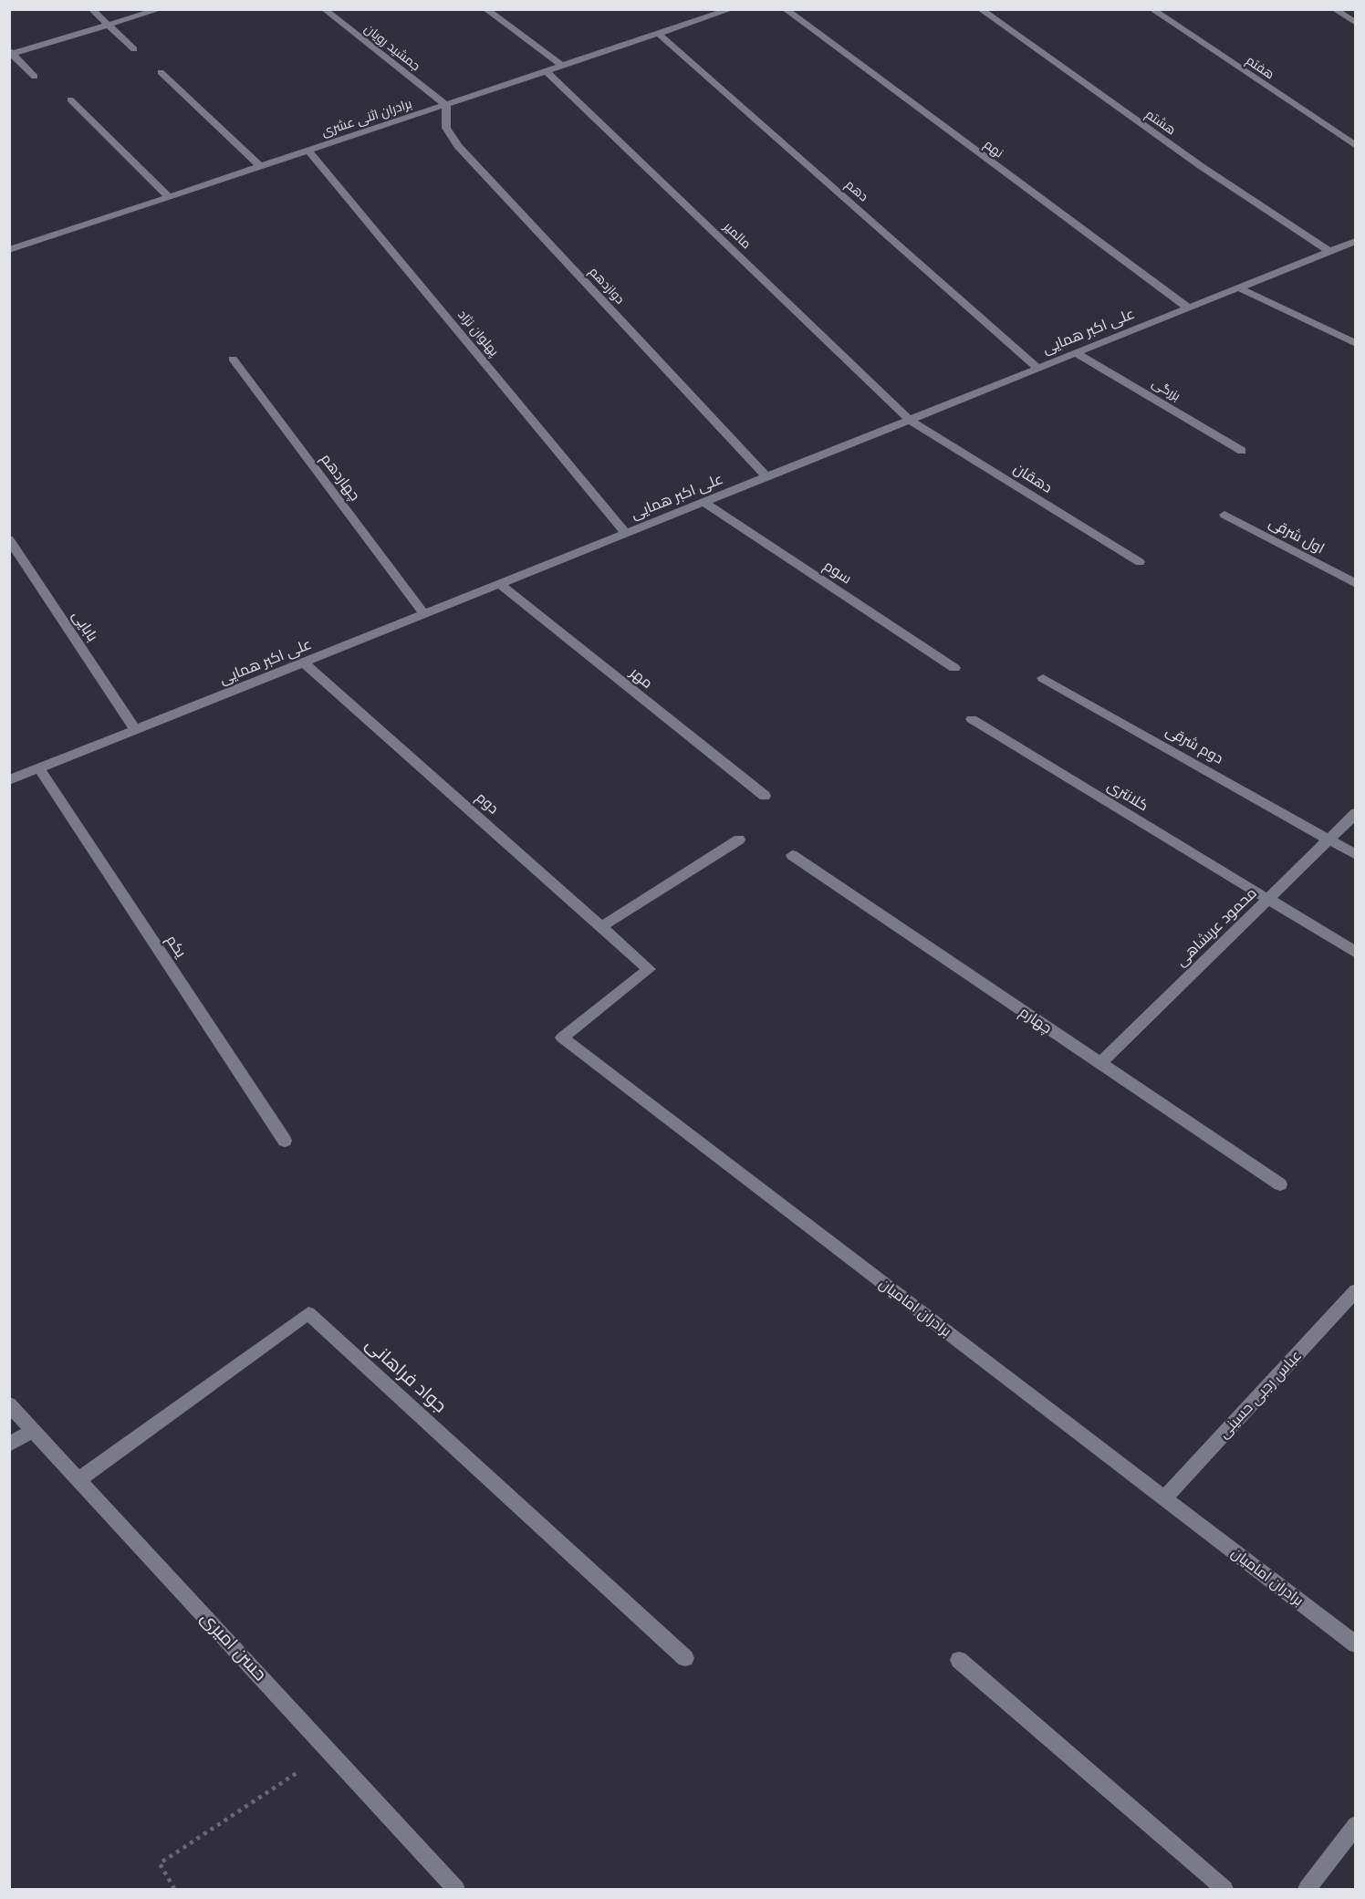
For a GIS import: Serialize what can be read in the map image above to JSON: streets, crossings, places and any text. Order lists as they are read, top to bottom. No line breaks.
{"streets":{"street":["جمشید رویان","هفتم","برادران اثنی عشری","هشتم","نهم","دهم","مالمیر","دوازدهم","علی اکبر همایی","پهلوان نژاد","بزرگی","چهاردهم","دهقان","اول شرقی","سوم","بابایی","مهر","دوم شرقی","کلانتری","دوم","محمود عربشاهی","یکم","چهارم","برادران امامیان","جواد فراهانی","عباس رجبی حسینی","حسن امیری"]},"crossings":[["جمشید رویان","برادران اثنی عشری"],["جمشید رویان","دوازدهم"],["برادران اثنی عشری","دهم"],["برادران اثنی عشری","مالمیر"],["برادران اثنی عشری","دوازدهم"],["برادران اثنی عشری","پهلوان نژاد"],["هشتم","علی اکبر همایی"],["نهم","علی اکبر همایی"],["دهم","علی اکبر همایی"],["مالمیر","علی اکبر همایی"],["مالمیر","دهقان"],["دوازدهم","علی اکبر همایی"],["علی اکبر همایی","پهلوان نژاد"],["علی اکبر همایی","بزرگی"],["علی اکبر همایی","چهاردهم"],["علی اکبر همایی","دهقان"],["علی اکبر همایی","سوم"],["علی اکبر همایی","بابایی"],["علی اکبر همایی","مهر"],["علی اکبر همایی","دوم"],["علی اکبر همایی","یکم"],["دوم شرقی","محمود عربشاهی"],["کلانتری","محمود عربشاهی"],["دوم","برادران امامیان"],["محمود عربشاهی","چهارم"],["برادران امامیان","عباس رجبی حسینی"],["جواد فراهانی","حسن امیری"]]}
